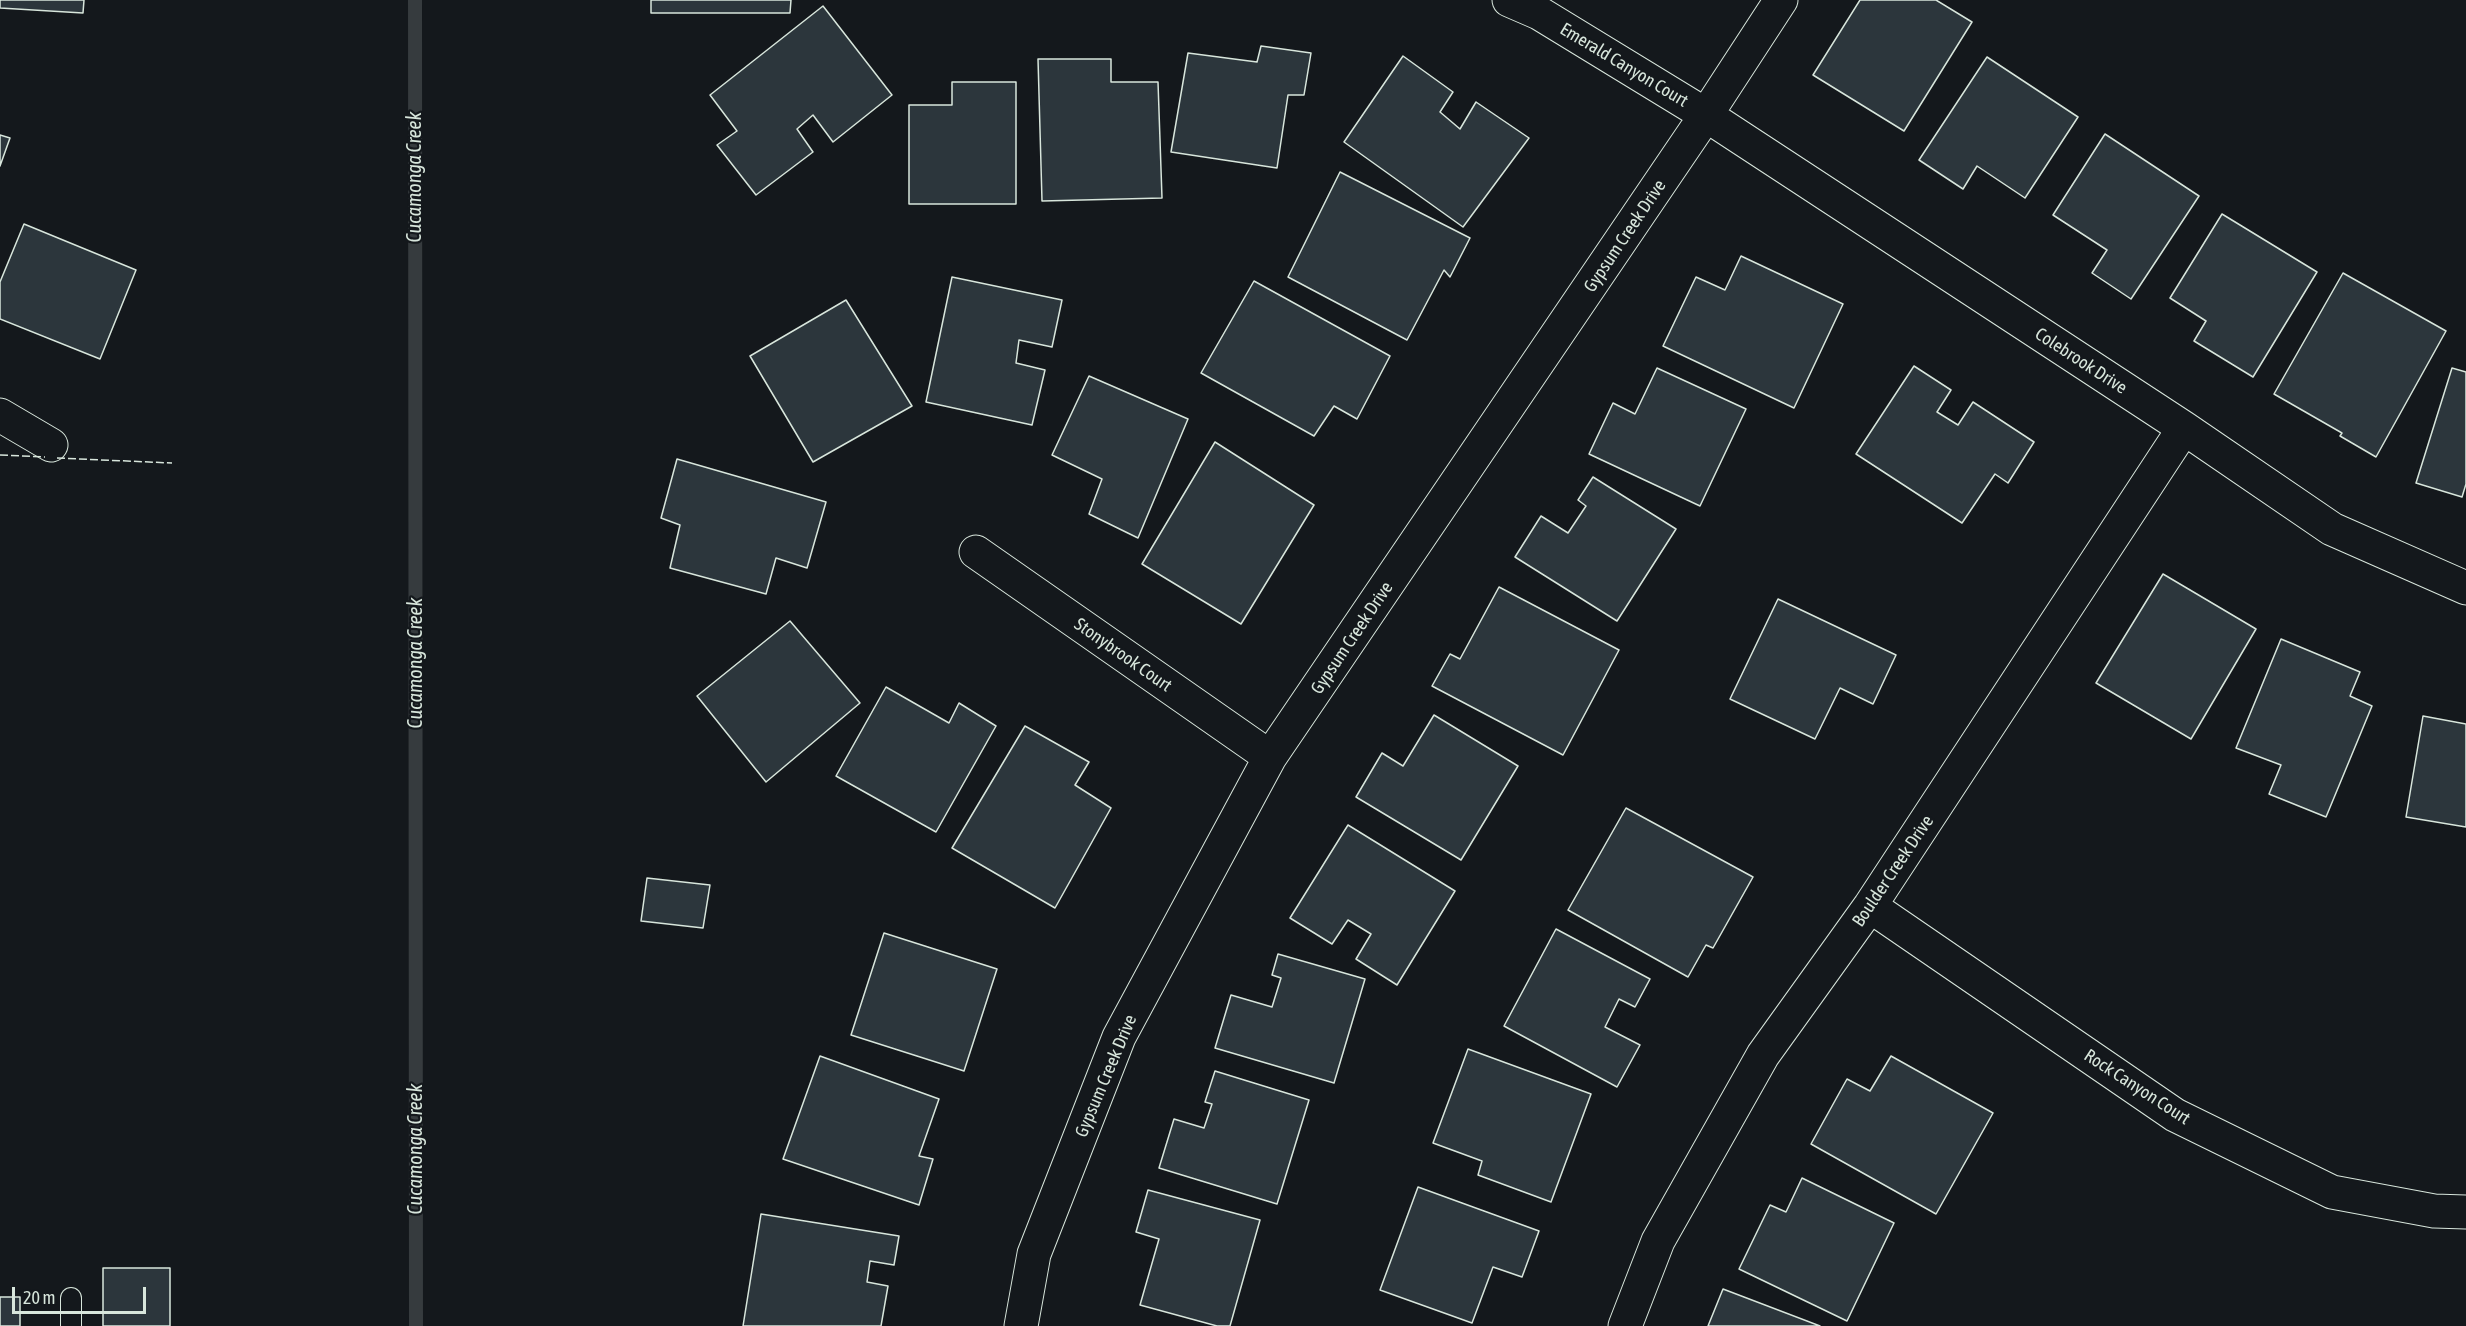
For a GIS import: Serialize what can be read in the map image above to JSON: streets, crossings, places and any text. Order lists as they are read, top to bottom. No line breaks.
{"streets":{"street":["Emerald Canyon Court","Gypsum Creek Drive","Colebrook Drive","Stonybrook Court","Boulder Creek Drive","Rock Canyon Court"]},"crossings":[["Emerald Canyon Court","Gypsum Creek Drive"],["Emerald Canyon Court","Colebrook Drive"],["Gypsum Creek Drive","Colebrook Drive"],["Gypsum Creek Drive","Stonybrook Court"],["Colebrook Drive","Boulder Creek Drive"],["Boulder Creek Drive","Rock Canyon Court"]],"water":["Cucamonga Creek"],"scale_bar":"20 m"}
